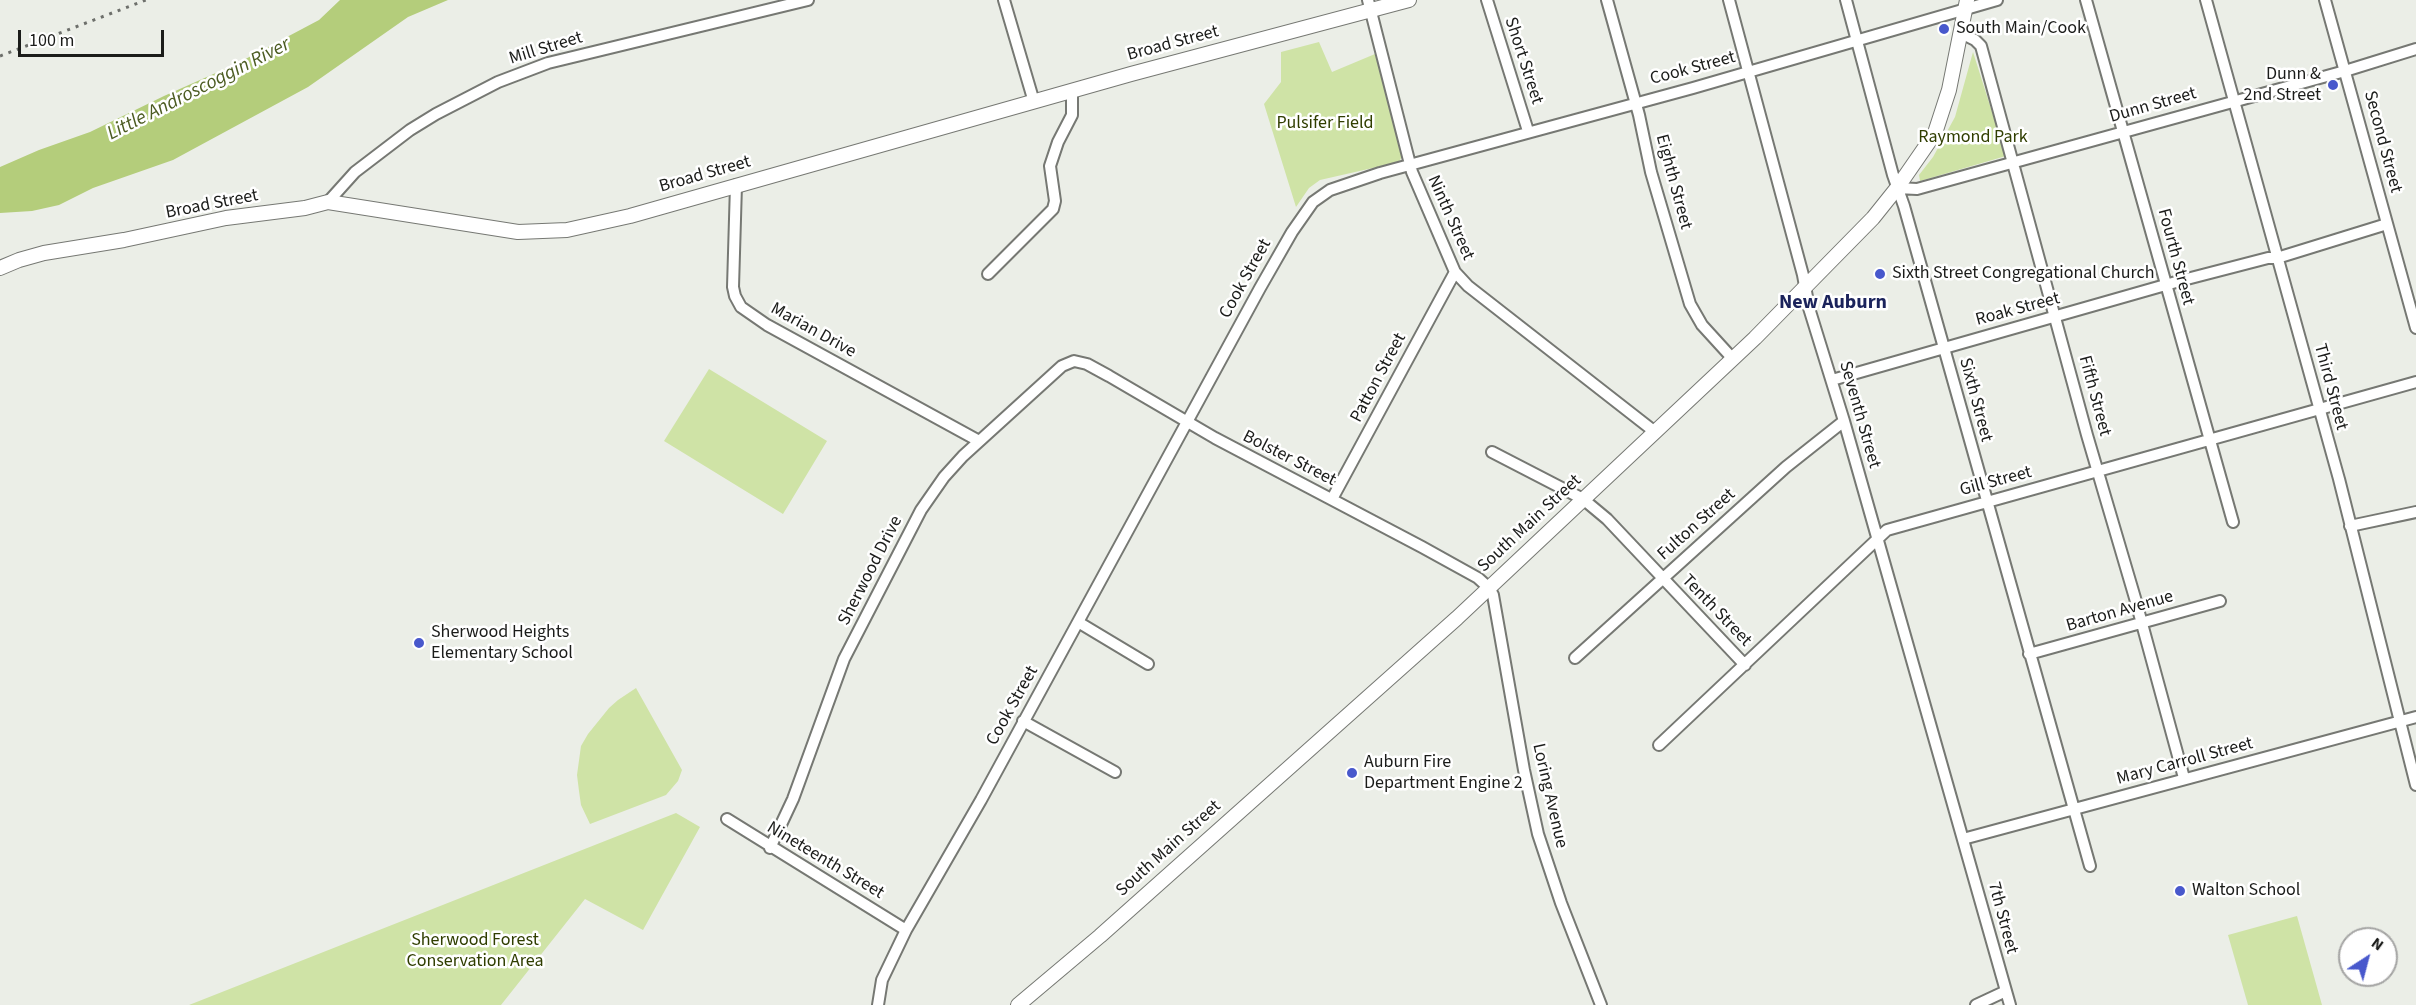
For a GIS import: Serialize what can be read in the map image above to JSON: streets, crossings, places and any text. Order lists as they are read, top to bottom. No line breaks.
{"streets":{"street":["Broad Street","Mill Street","Short Street","Cook Street","Dunn Street","Second Street","Eighth Street","Ninth Street","Fourth Street","Roak Street","Marian Drive","Patton Street","Third Street","Fifth Street","Sixth Street","Seventh Street","Bolster Street","Gill Street","South Main Street","Fulton Street","Sherwood Drive","Tenth Street","Barton Avenue","Mary Carroll Street","Loring Avenue","Nineteenth Street","7th Street"]},"crossings":[["Broad Street","Mill Street"],["Broad Street","Ninth Street"],["Broad Street","Marian Drive"],["Short Street","Cook Street"],["Cook Street","Eighth Street"],["Cook Street","Ninth Street"],["Cook Street","Sixth Street"],["Cook Street","Seventh Street"],["Cook Street","Bolster Street"],["Cook Street","South Main Street"],["Cook Street","Nineteenth Street"],["Dunn Street","Second Street"],["Dunn Street","Fourth Street"],["Dunn Street","Third Street"],["Dunn Street","Fifth Street"],["Dunn Street","Sixth Street"],["Dunn Street","South Main Street"],["Second Street","Roak Street"],["Eighth Street","South Main Street"],["Ninth Street","Patton Street"],["Ninth Street","South Main Street"],["Fourth Street","Roak Street"],["Fourth Street","Gill Street"],["Roak Street","Third Street"],["Roak Street","Fifth Street"],["Roak Street","Sixth Street"],["Roak Street","Seventh Street"],["Marian Drive","Sherwood Drive"],["Patton Street","Bolster Street"],["Third Street","Gill Street"],["Third Street","Mary Carroll Street"],["Fifth Street","Gill Street"],["Fifth Street","South Main Street"],["Fifth Street","Barton Avenue"],["Fifth Street","Mary Carroll Street"],["Sixth Street","Gill Street"],["Sixth Street","South Main Street"],["Sixth Street","Barton Avenue"],["Sixth Street","Mary Carroll Street"],["Seventh Street","Gill Street"],["Seventh Street","South Main Street"],["Seventh Street","Fulton Street"],["Seventh Street","Mary Carroll Street"],["Seventh Street","7th Street"],["Bolster Street","South Main Street"],["Bolster Street","Sherwood Drive"],["Bolster Street","Loring Avenue"],["Gill Street","Tenth Street"],["South Main Street","Tenth Street"],["South Main Street","Loring Avenue"],["Fulton Street","Tenth Street"],["Sherwood Drive","Nineteenth Street"],["Mary Carroll Street","7th Street"]],"districts":["New Auburn"],"water":["Little Androscoggin River"],"parks":["Pulsifer Field","Raymond Park","Sherwood Forest Conservation Area"],"places":["South Main/Cook","Dunn & 2nd Street","Sixth Street Congregational Church","Sherwood Heights Elementary School","Auburn Fire Department Engine 2","Walton School"],"scale_bar":"100 m","north":"top right"}
